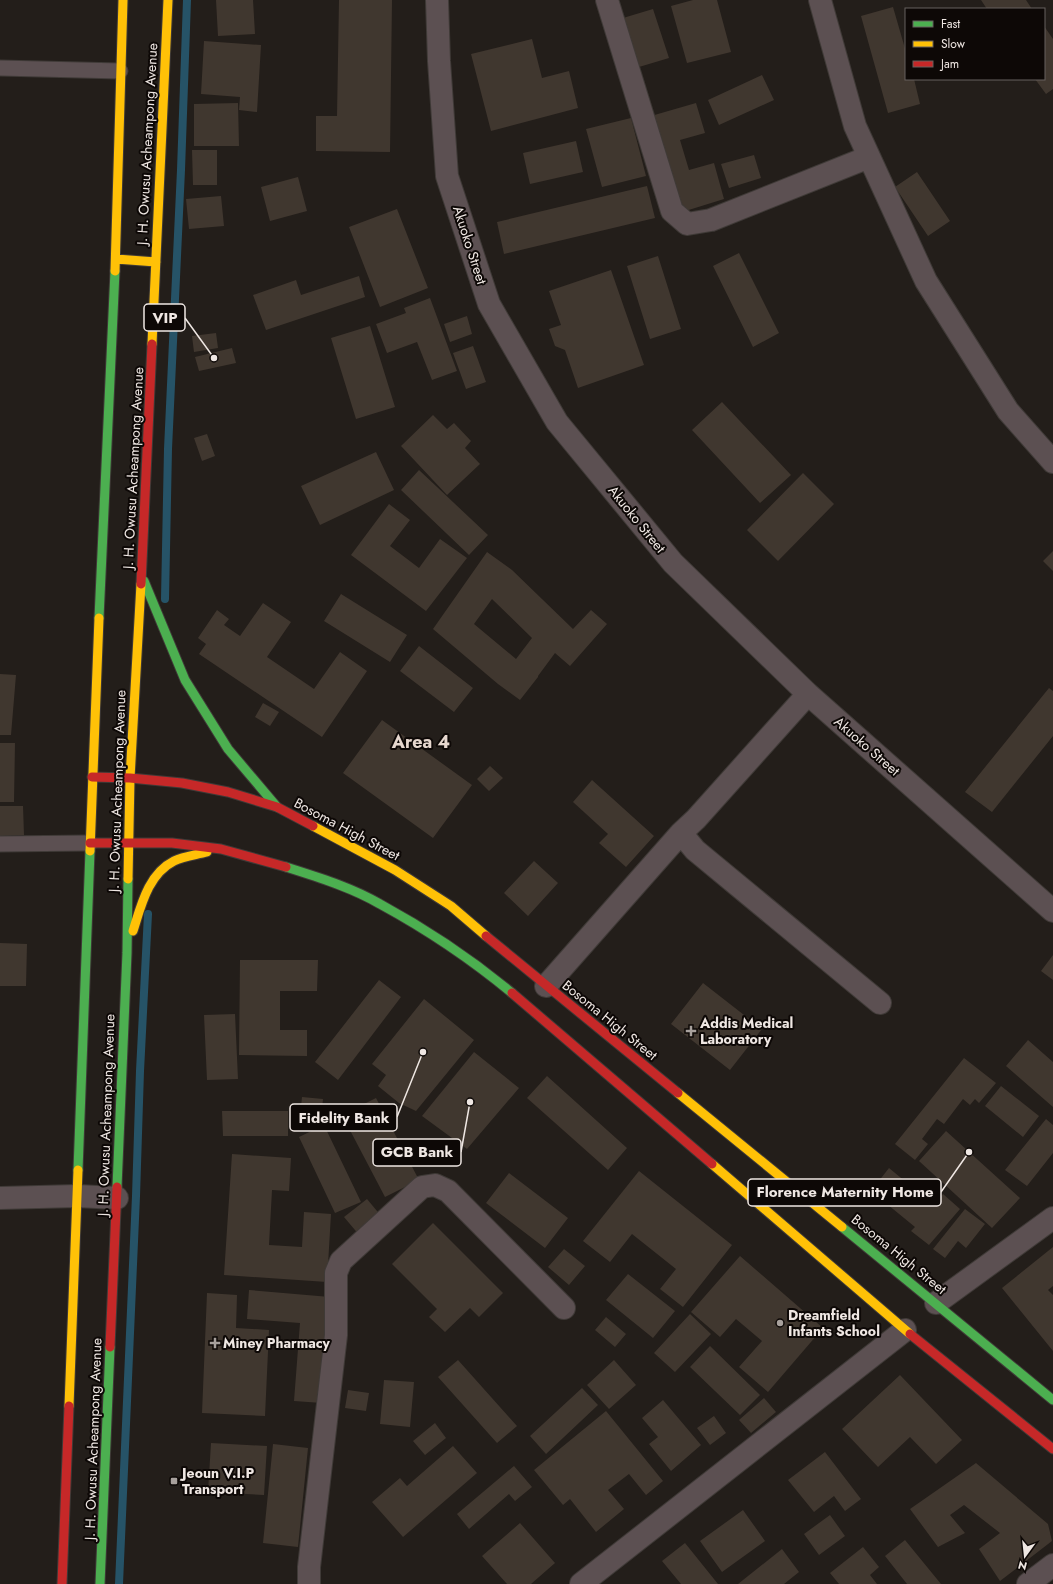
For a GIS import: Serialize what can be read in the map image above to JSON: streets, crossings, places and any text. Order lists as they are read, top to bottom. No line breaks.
{"streets":{"street":["J. H. Owusu Acheampong Avenue","Akuoko Street","Bosoma High Street"]},"crossings":[["J. H. Owusu Acheampong Avenue","Bosoma High Street"]],"districts":["Area 4"],"places":{"other":["VIP","Fidelity Bank","GCB Bank","Florence Maternity Home","Dreamfield Infants School"],"health":["Addis Medical Laboratory","Miney Pharmacy"],"transit":["Jeoun V.I.P Transport"]},"legend":["Fast","Slow","Jam"],"north":"bottom"}
